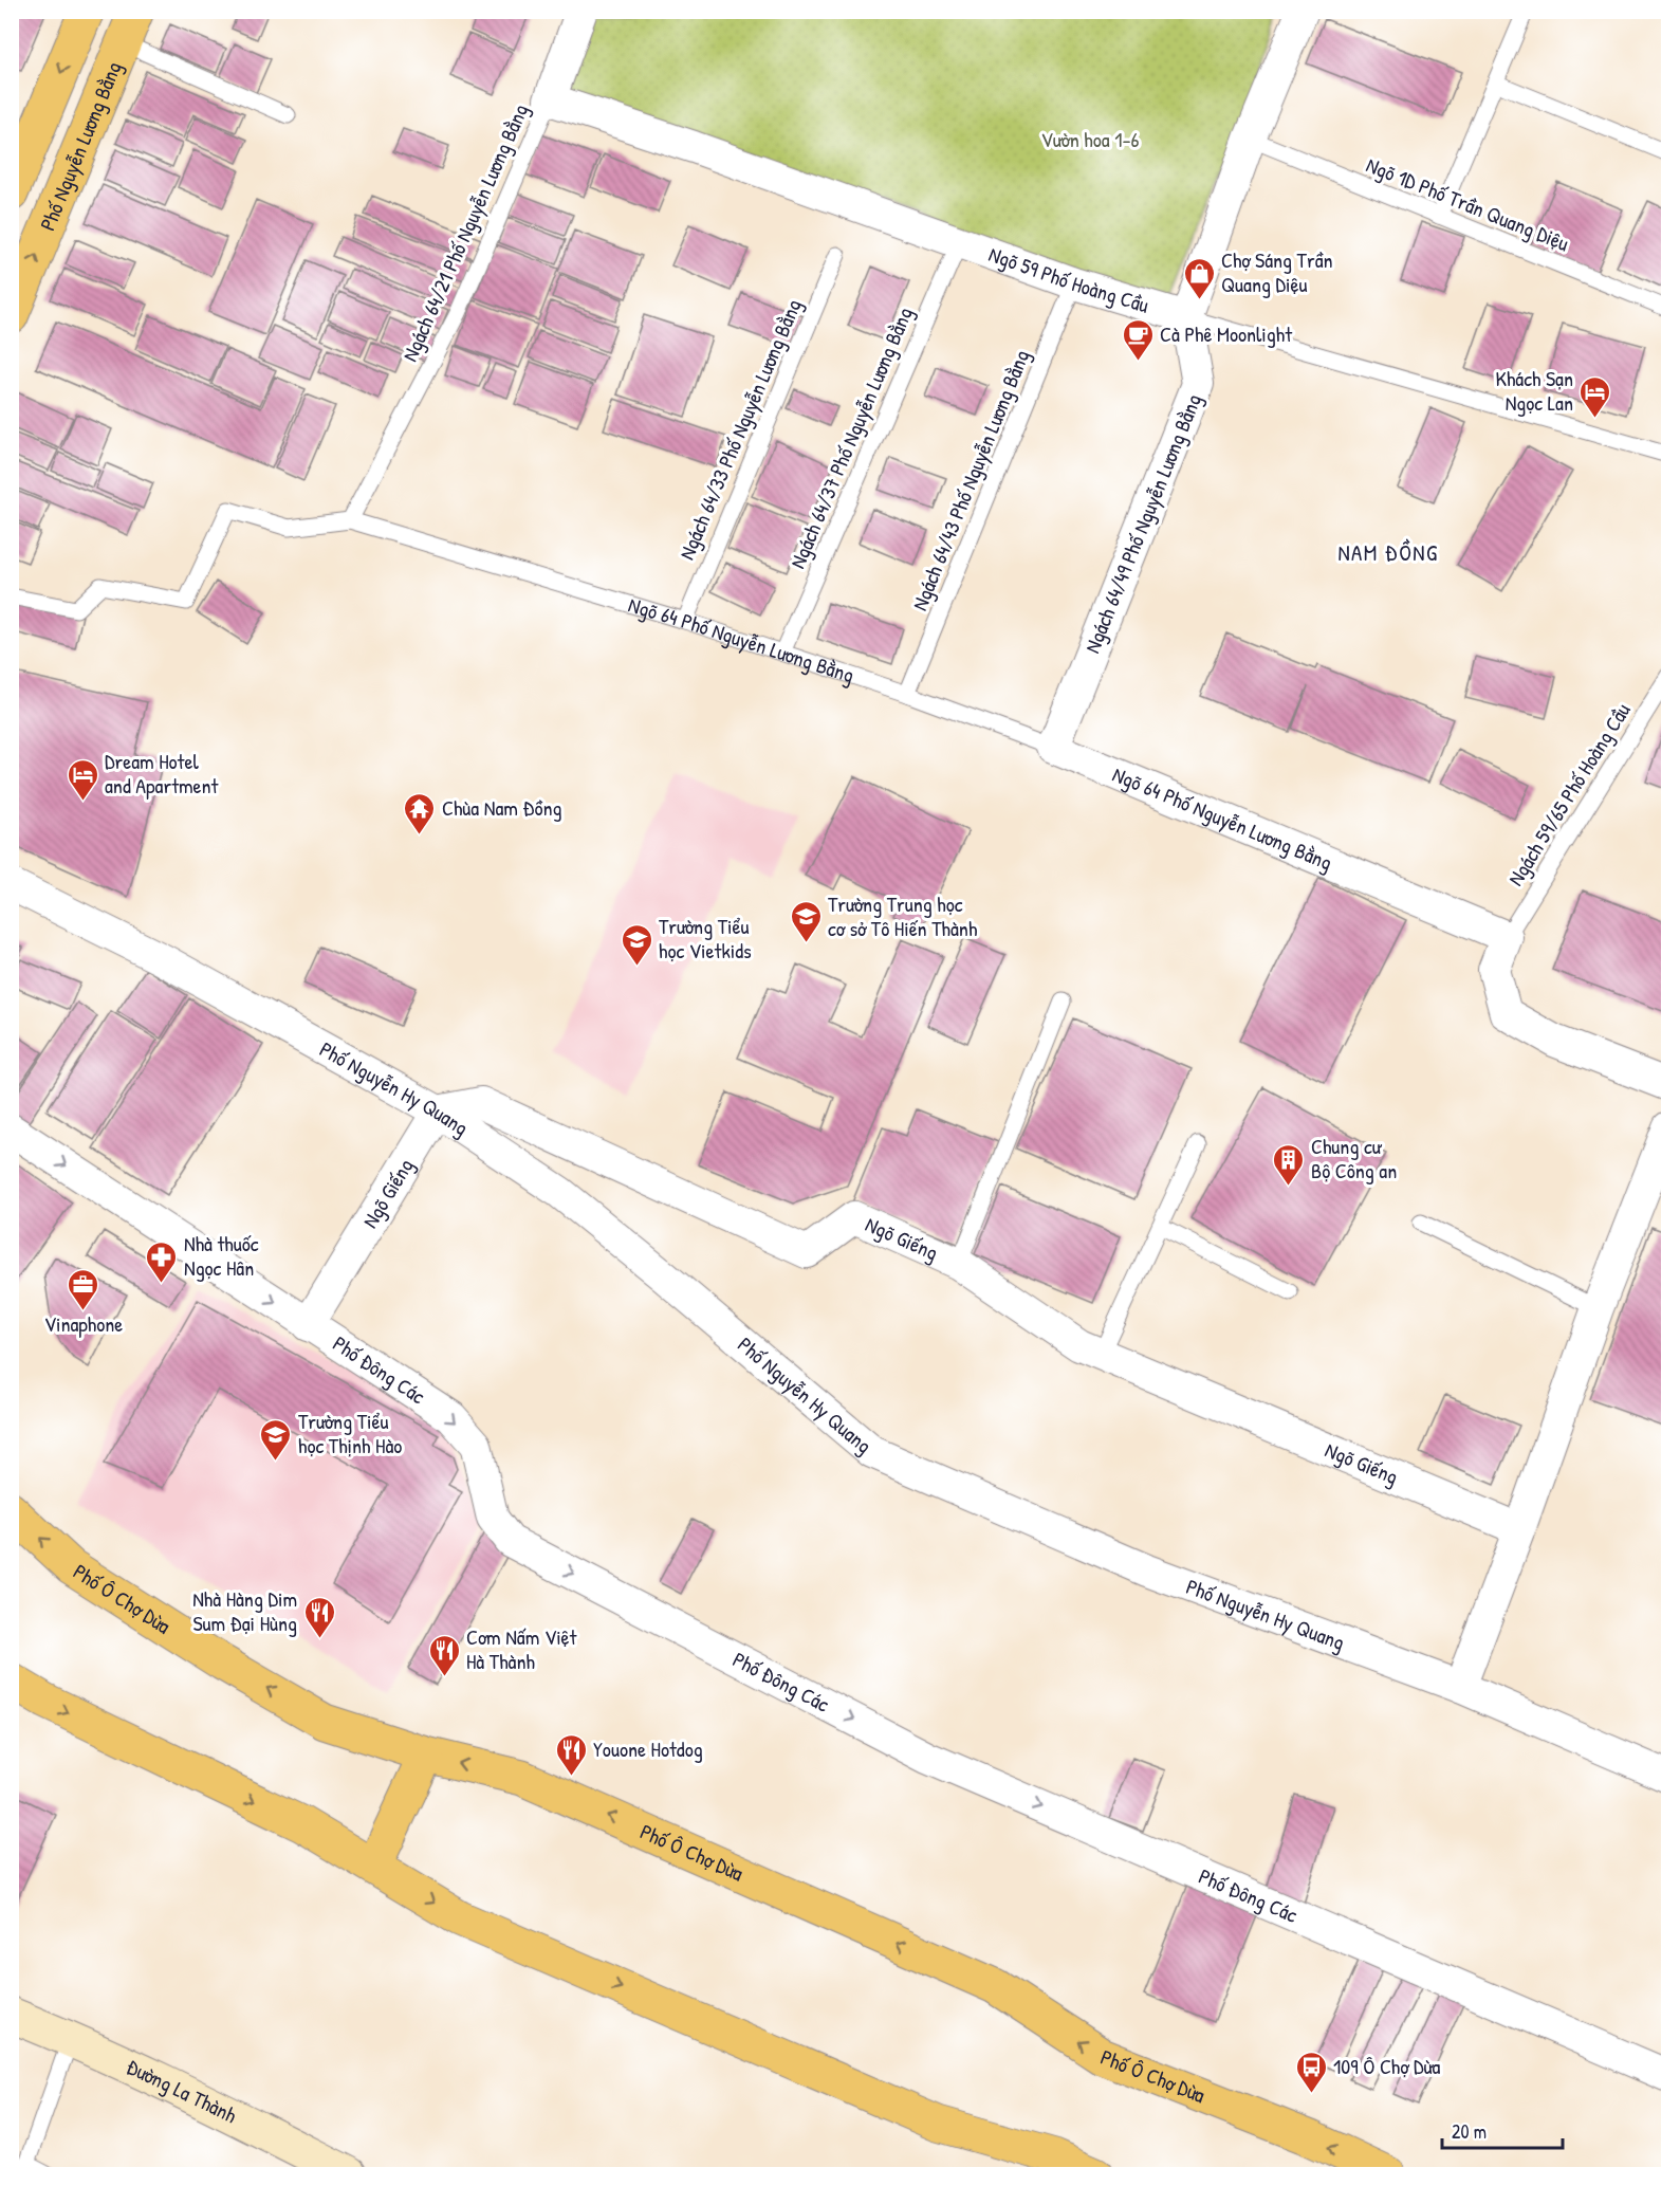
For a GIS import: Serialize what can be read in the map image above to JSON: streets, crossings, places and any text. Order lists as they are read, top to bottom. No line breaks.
{"streets":{"main road":["Phố Nguyễn Lương Bằng","Phố Ô Chợ Dừa"],"street":["Ngõ 59 Phố Hoàng Cầu","Ngách 64/49 Phố Nguyễn Lương Bằng","Ngõ 64 Phố Nguyễn Lương Bằng","Phố Nguyễn Hy Quang","Ngõ Giếng","Phố Đông Các","Đường La Thành"],"lane":["Ngõ 1D Phố Trần Quang Diệu","Ngách 64/21 Phố Nguyễn Lương Bằng","Ngách 64/33 Phố Nguyễn Lương Bằng","Ngách 64/37 Phố Nguyễn Lương Bằng","Ngách 64/43 Phố Nguyễn Lương Bằng","Ngách 59/65 Phố Hoàng Cầu"]},"crossings":[["Ngõ 1D Phố Trần Quang Diệu","Ngách 64/49 Phố Nguyễn Lương Bằng"],["Ngách 64/21 Phố Nguyễn Lương Bằng","Ngõ 59 Phố Hoàng Cầu"],["Ngách 64/21 Phố Nguyễn Lương Bằng","Ngõ 64 Phố Nguyễn Lương Bằng"],["Ngõ 59 Phố Hoàng Cầu","Ngách 64/37 Phố Nguyễn Lương Bằng"],["Ngõ 59 Phố Hoàng Cầu","Ngách 64/43 Phố Nguyễn Lương Bằng"],["Ngõ 59 Phố Hoàng Cầu","Ngách 64/49 Phố Nguyễn Lương Bằng"],["Ngách 64/33 Phố Nguyễn Lương Bằng","Ngõ 64 Phố Nguyễn Lương Bằng"],["Ngách 64/37 Phố Nguyễn Lương Bằng","Ngõ 64 Phố Nguyễn Lương Bằng"],["Ngách 64/43 Phố Nguyễn Lương Bằng","Ngõ 64 Phố Nguyễn Lương Bằng"],["Ngách 64/49 Phố Nguyễn Lương Bằng","Ngõ 64 Phố Nguyễn Lương Bằng"],["Ngõ 64 Phố Nguyễn Lương Bằng","Ngách 59/65 Phố Hoàng Cầu"],["Phố Nguyễn Hy Quang","Ngõ Giếng"],["Ngõ Giếng","Phố Đông Các"]],"one_way":["Phố Đông Các"],"districts":["NAM ĐỒNG"],"parks":["Vườn hoa 1-6"],"places":{"shop":["Chợ Sáng Trần Quang Diệu"],"cafe":["Cà Phê Moonlight"],"hotel":["Khách Sạn Ngọc Lan","Dream Hotel and Apartment"],"temple":["Chùa Nam Đồng"],"school or university":["Trường Trung học cơ sở Tô Hiến Thành","Trường Tiểu học Vietkids","Trường Tiểu học Thịnh Hào"],"building":["Chung cư Bộ Công an"],"pharmacy":["Nhà thuốc Ngọc Hân"],"office":["Vinaphone"],"restaurant":["Nhà Hàng Dim Sum Đại Hùng","Cơm Nấm Việt Hà Thành","Youone Hotdog"],"bus stop":["109 Ô Chợ Dừa"]},"scale_bar":"20 m"}
